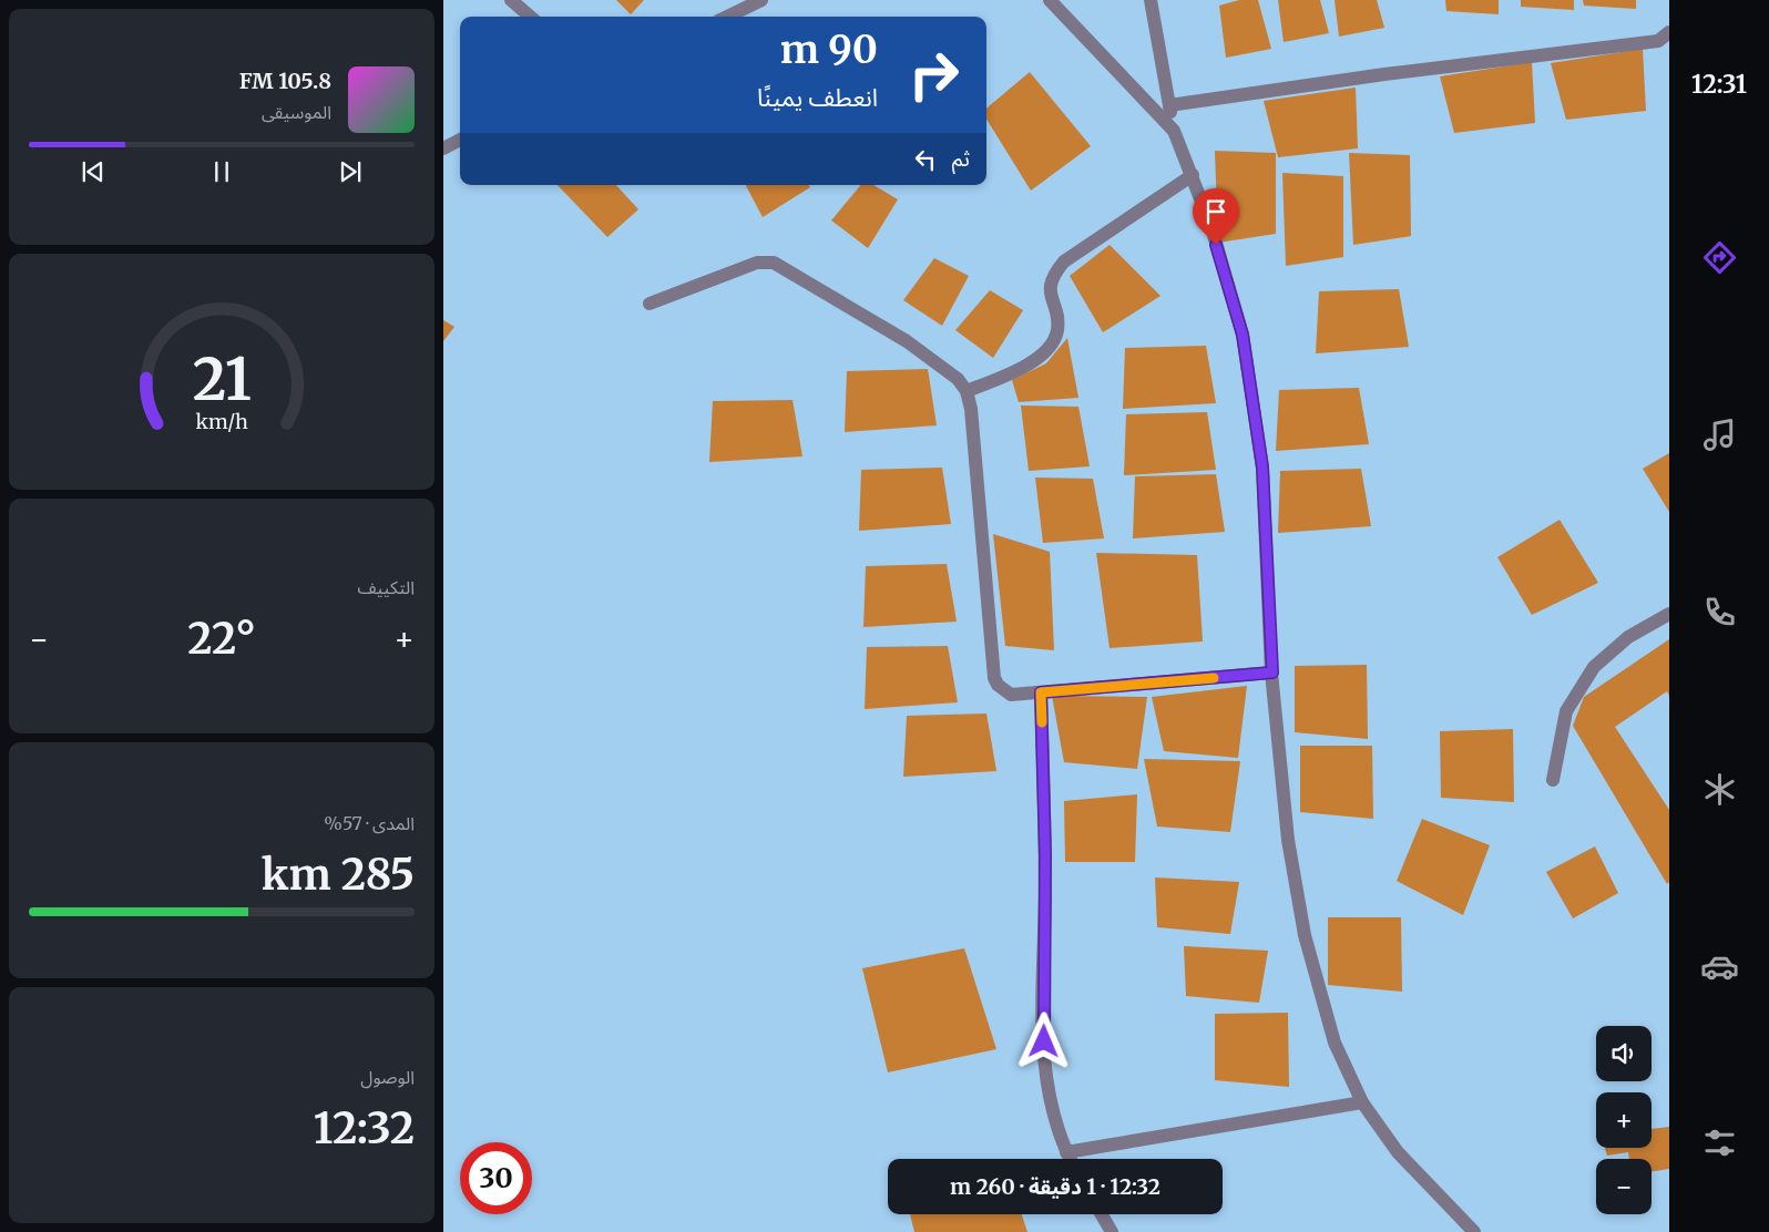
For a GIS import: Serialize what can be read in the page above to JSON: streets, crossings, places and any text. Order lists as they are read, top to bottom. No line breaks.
{"page":{"tabs":"12:31","turn":["90 m","انعطف يمينًا"],"song":["105.8 FM","الموسيقى"],"then":"ثم","tile":["التكييف",["المدى · 57%","285 km"],["الوصول","12:32"]],"heat":["−","22°","+"],"map_buttons":["+","−"],"limit":"30","trip":"12:32 · 1 دقيقة · 260 m","gauge":["21","km/h"]}}
